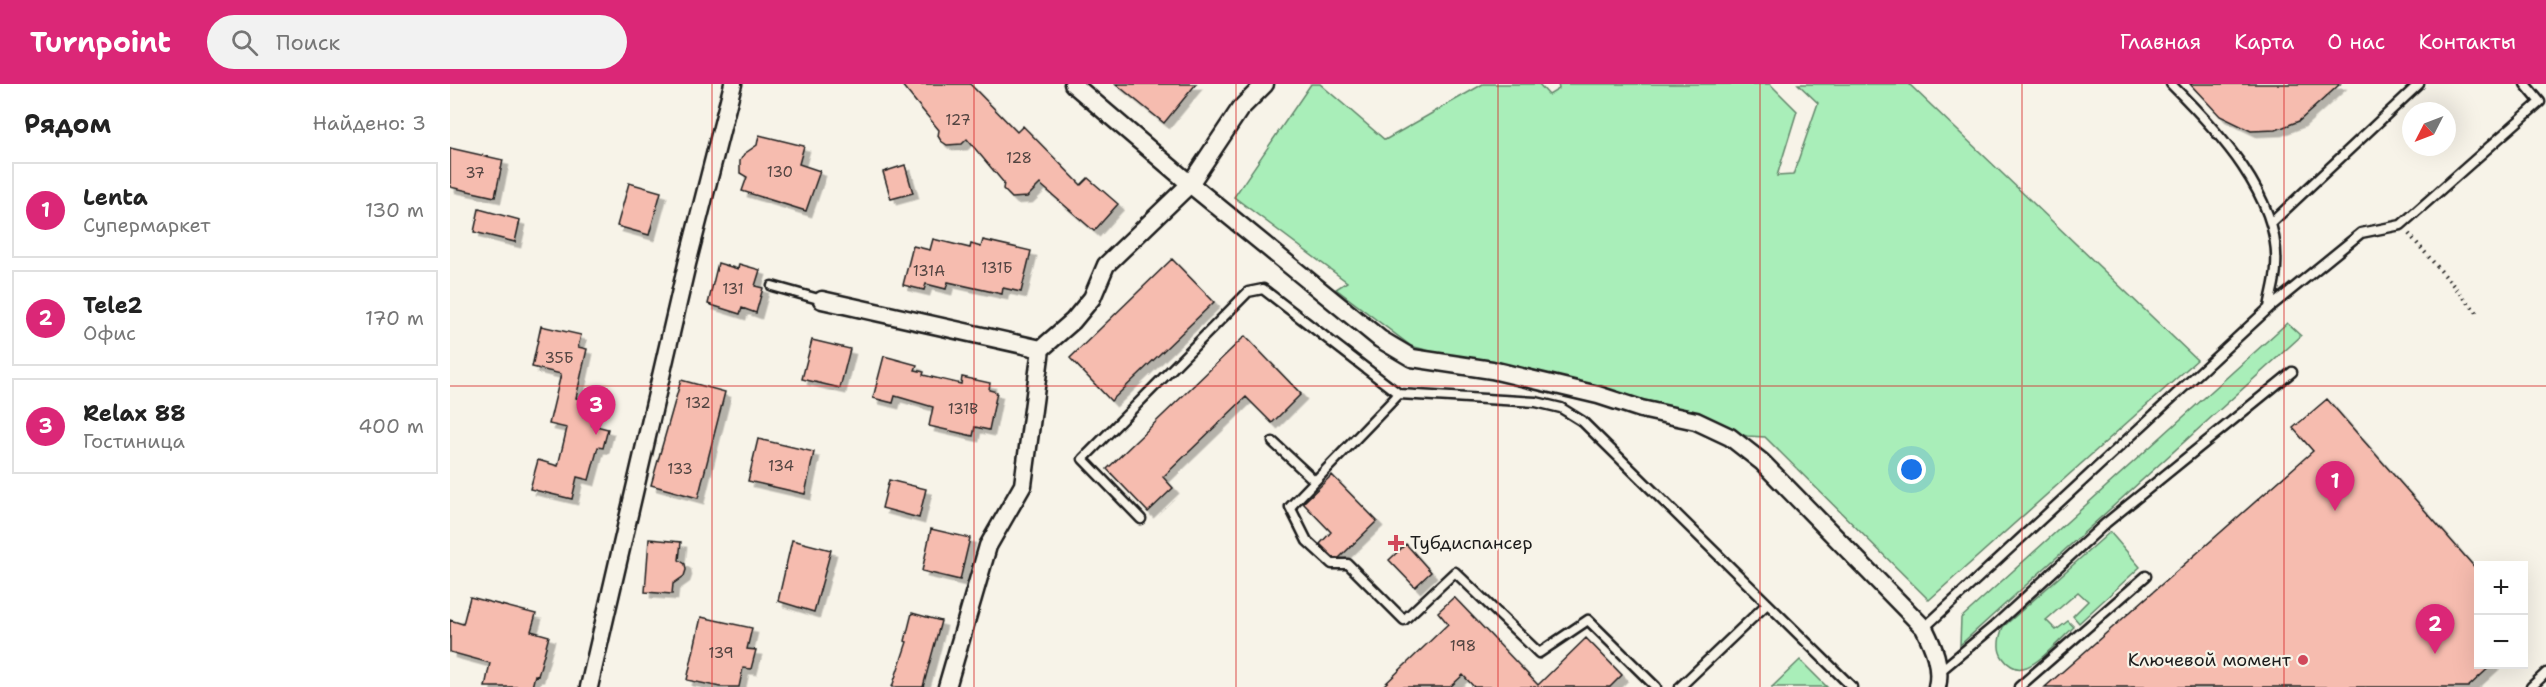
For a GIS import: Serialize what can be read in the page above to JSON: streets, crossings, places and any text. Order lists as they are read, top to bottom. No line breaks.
{"places":{"health":["Тубдиспансер"],"other":["Ключевой момент"]},"house_numbers":["127","128","130","37","131Б","131А","131","35Б","132","131В","134","133","198","139"],"north":"bottom left","page":{"header":"Turnpoint","search":"Поиск","nav":["Главная","Карта","О нас","Контакты"],"heading":["Рядом","Найдено: 3"],"list":[{"mark":"1","name":"Lenta","note":"Супермаркет","value":"130 m"},{"mark":"2","name":"Tele2","note":"Офис","value":"170 m"},{"mark":"3","name":"Relax 88","note":"Гостиница","value":"400 m"}],"pins":["3","1","2"],"map_buttons":["+","−"]}}
